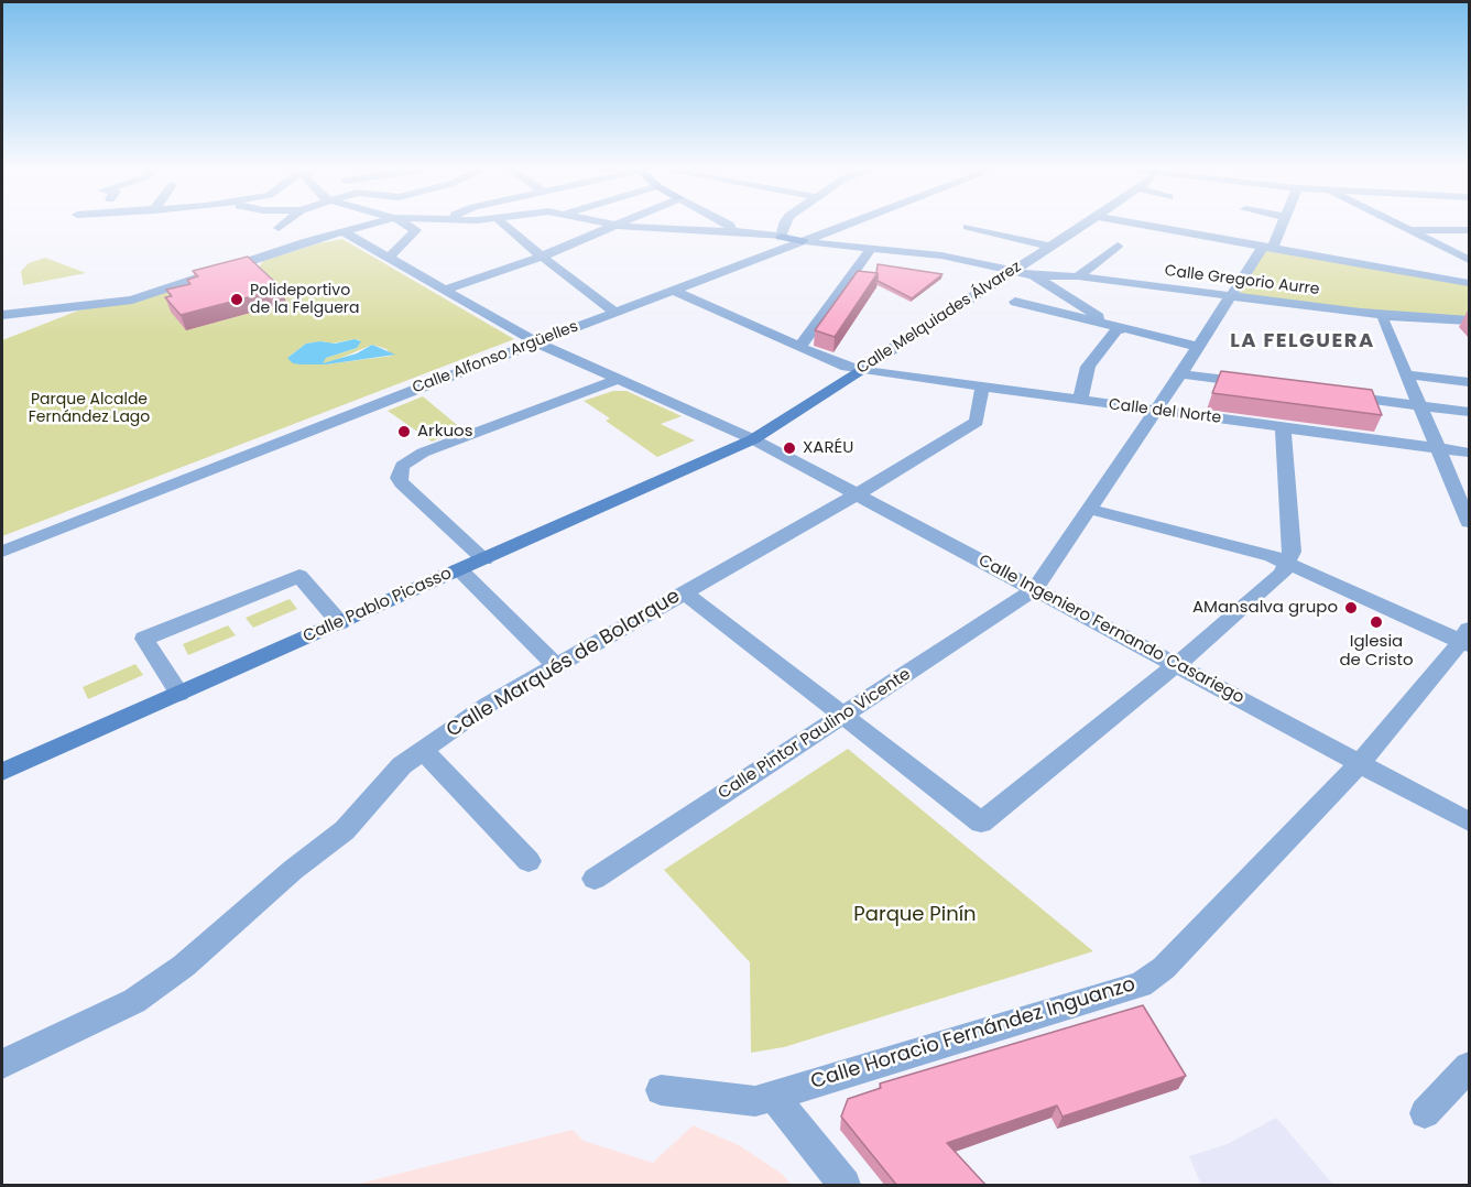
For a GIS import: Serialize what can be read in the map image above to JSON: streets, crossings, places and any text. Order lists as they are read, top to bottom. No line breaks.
{"streets":{"street":["Calle Gregorio Aurre","Calle Melquiades Álvarez","Calle Alfonso Argüelles","Calle del Norte","Calle Pablo Picasso","Calle Ingeniero Fernando Casariego","Calle Marqués de Bolarque","Calle Pintor Paulino Vicente","Calle Horacio Fernández Inguanzo"]},"crossings":[["Calle Gregorio Aurre","Calle Melquiades Álvarez"],["Calle Gregorio Aurre","Calle Alfonso Argüelles"],["Calle Melquiades Álvarez","Calle del Norte"],["Calle Melquiades Álvarez","Calle Pablo Picasso"],["Calle Melquiades Álvarez","Calle Ingeniero Fernando Casariego"],["Calle Alfonso Argüelles","Calle del Norte"],["Calle Alfonso Argüelles","Calle Ingeniero Fernando Casariego"],["Calle del Norte","Calle Marqués de Bolarque"],["Calle Pablo Picasso","Calle Ingeniero Fernando Casariego"],["Calle Ingeniero Fernando Casariego","Calle Marqués de Bolarque"],["Calle Ingeniero Fernando Casariego","Calle Pintor Paulino Vicente"],["Calle Ingeniero Fernando Casariego","Calle Horacio Fernández Inguanzo"]],"districts":["LA FELGUERA"],"parks":["Parque Alcalde Fernández Lago","Parque Pinín"],"places":["Polideportivo de la Felguera","Arkuos","XARÉU","AMansalva grupo","Iglesia de Cristo"]}
